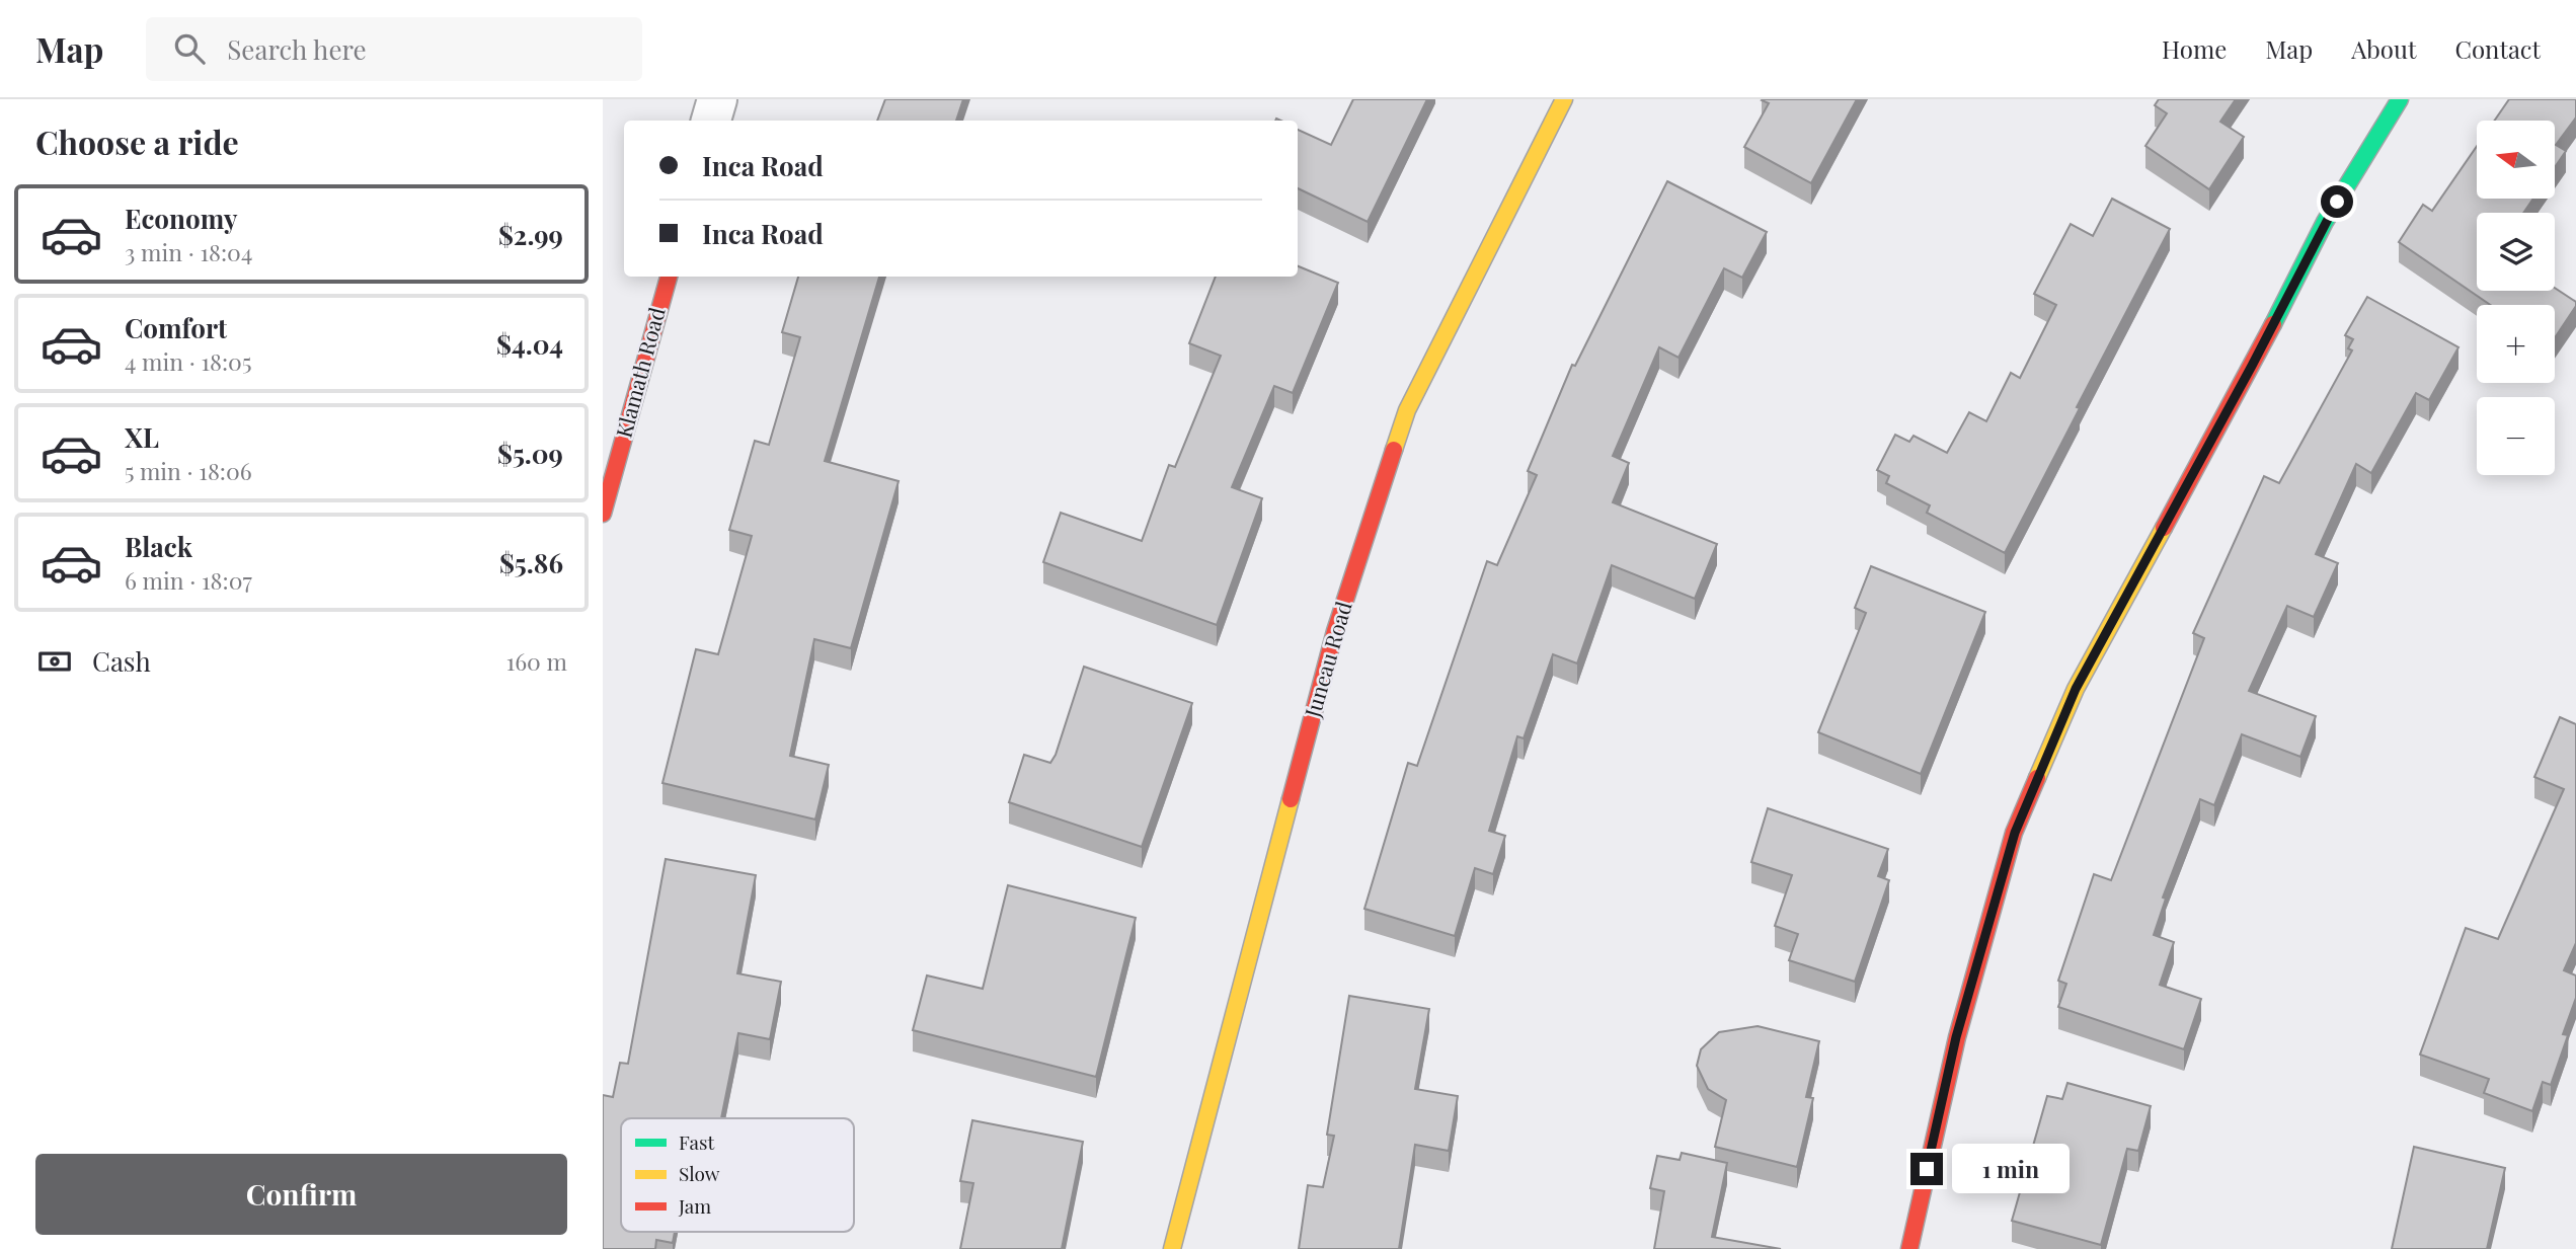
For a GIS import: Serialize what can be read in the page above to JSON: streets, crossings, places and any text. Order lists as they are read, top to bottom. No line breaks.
{"streets":{"street":["Klamath Road","Juneau Road"]},"legend":["Fast","Slow","Jam"],"north":"left","page":{"header":"Map","search":"Search here","nav":["Home","Map","About","Contact"],"heading":"Choose a ride","map_buttons":["+","−"],"banner":["Inca Road","Inca Road"],"list":[{"name":"Economy","note":"3 min · 18:04","value":"$2.99"},{"name":"Comfort","note":"4 min · 18:05","value":"$4.04"},{"name":"XL","note":"5 min · 18:06","value":"$5.09"},{"name":"Black","note":"6 min · 18:07","value":"$5.86"}],"pay":["Cash","160 m"],"buttons":"Confirm","bubble":"1 min"}}
